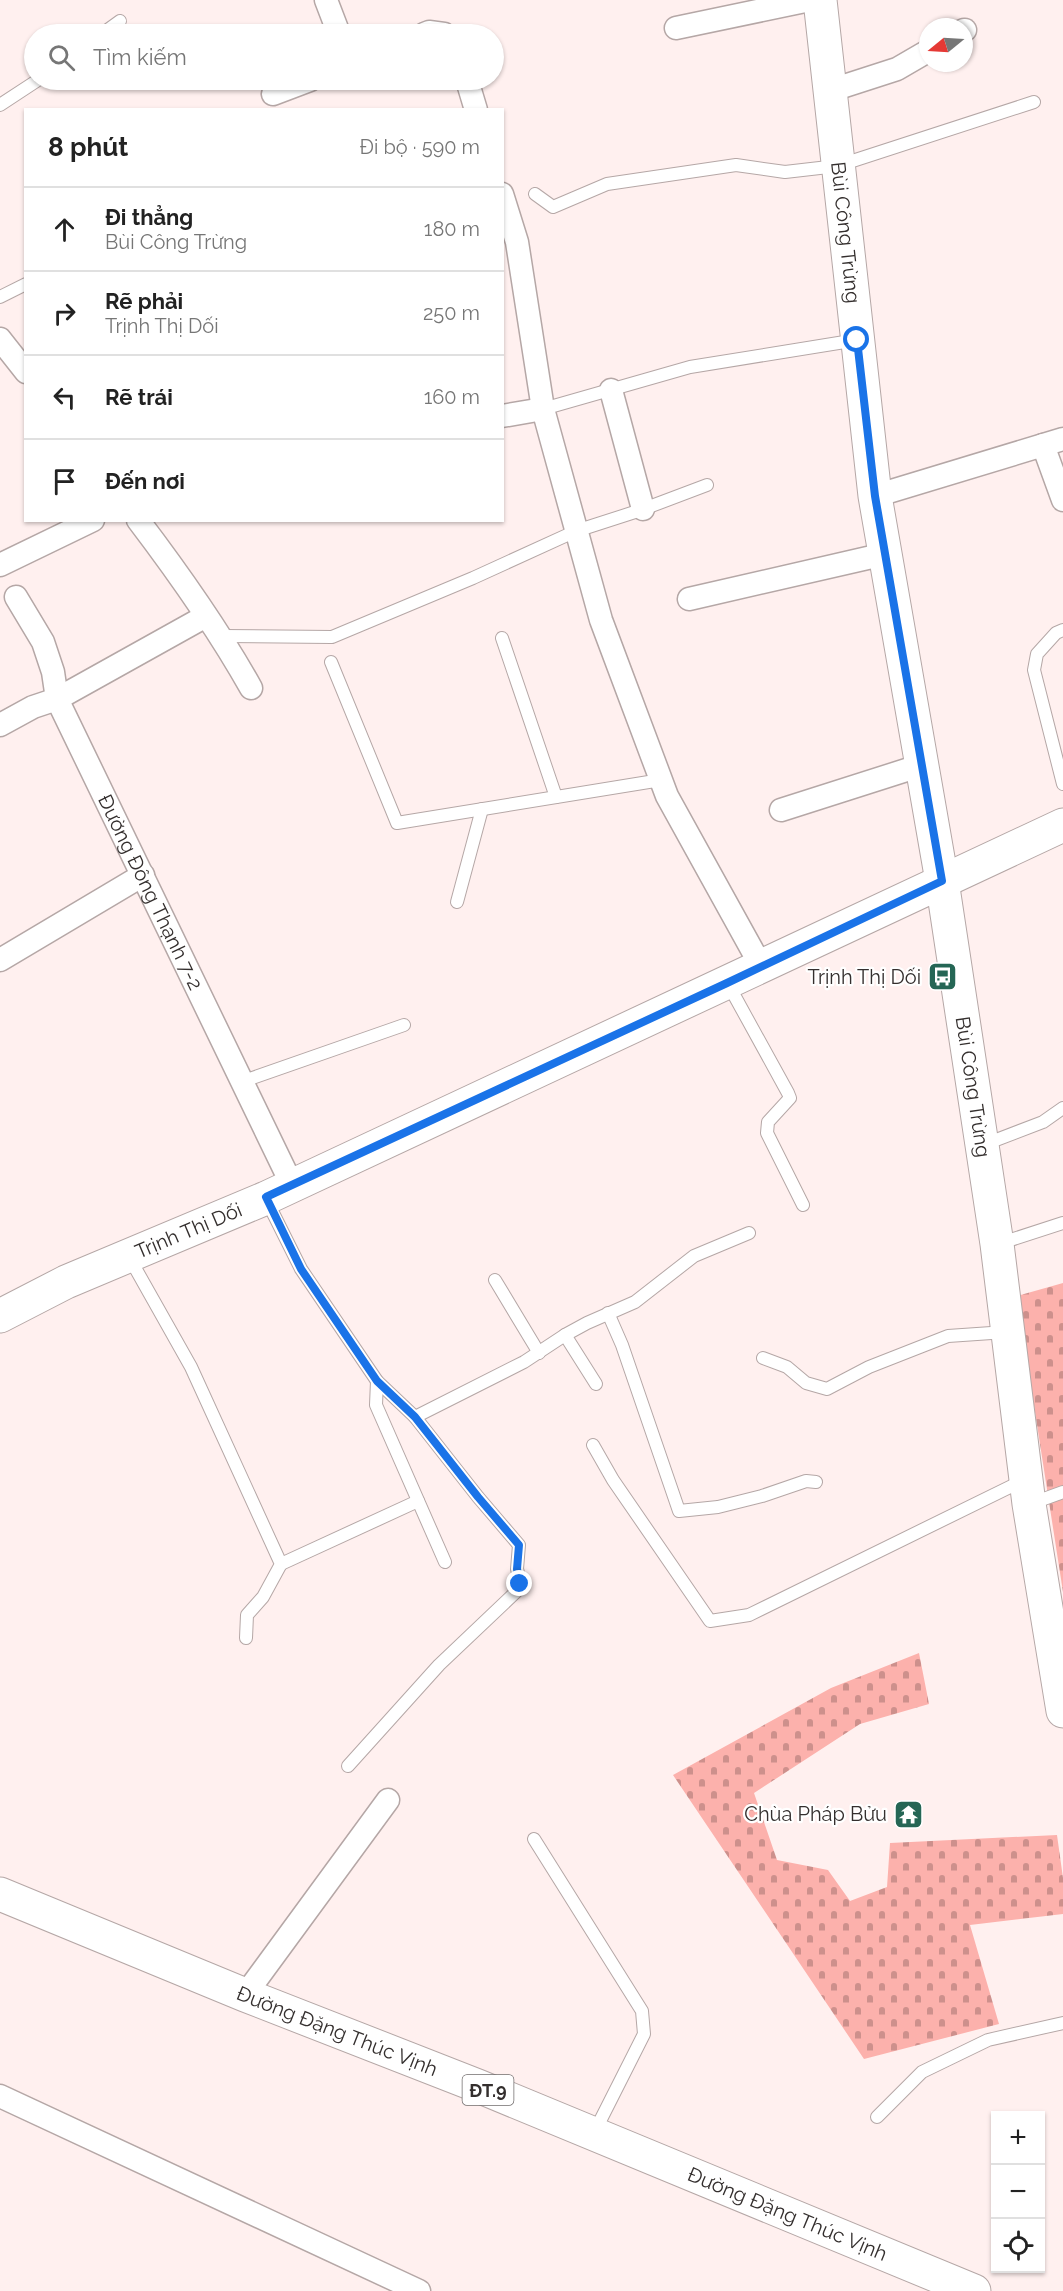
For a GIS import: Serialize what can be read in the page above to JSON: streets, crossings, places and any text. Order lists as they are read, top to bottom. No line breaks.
{"streets":{"street":["Bùi Công Trừng","Đường Đông Thạnh 7-2","Trịnh Thị Dối","Đường Đặng Thúc Vịnh","ĐT.9"]},"crossings":[["Bùi Công Trừng","Trịnh Thị Dối"],["Đường Đông Thạnh 7-2","Trịnh Thị Dối"]],"places":{"bus stop":["Trịnh Thị Dối"],"temple":["Chùa Pháp Bửu"]},"north":"left","page":{"search":"Tìm kiếm","heading":["8 phút","Đi bộ · 590 m"],"list":[["Đi thẳng","Bùi Công Trừng","180 m"],["Rẽ phải","Trịnh Thị Dối","250 m"],["Rẽ trái","160 m"],"Đến nơi"],"map_buttons":["+","−"]}}
